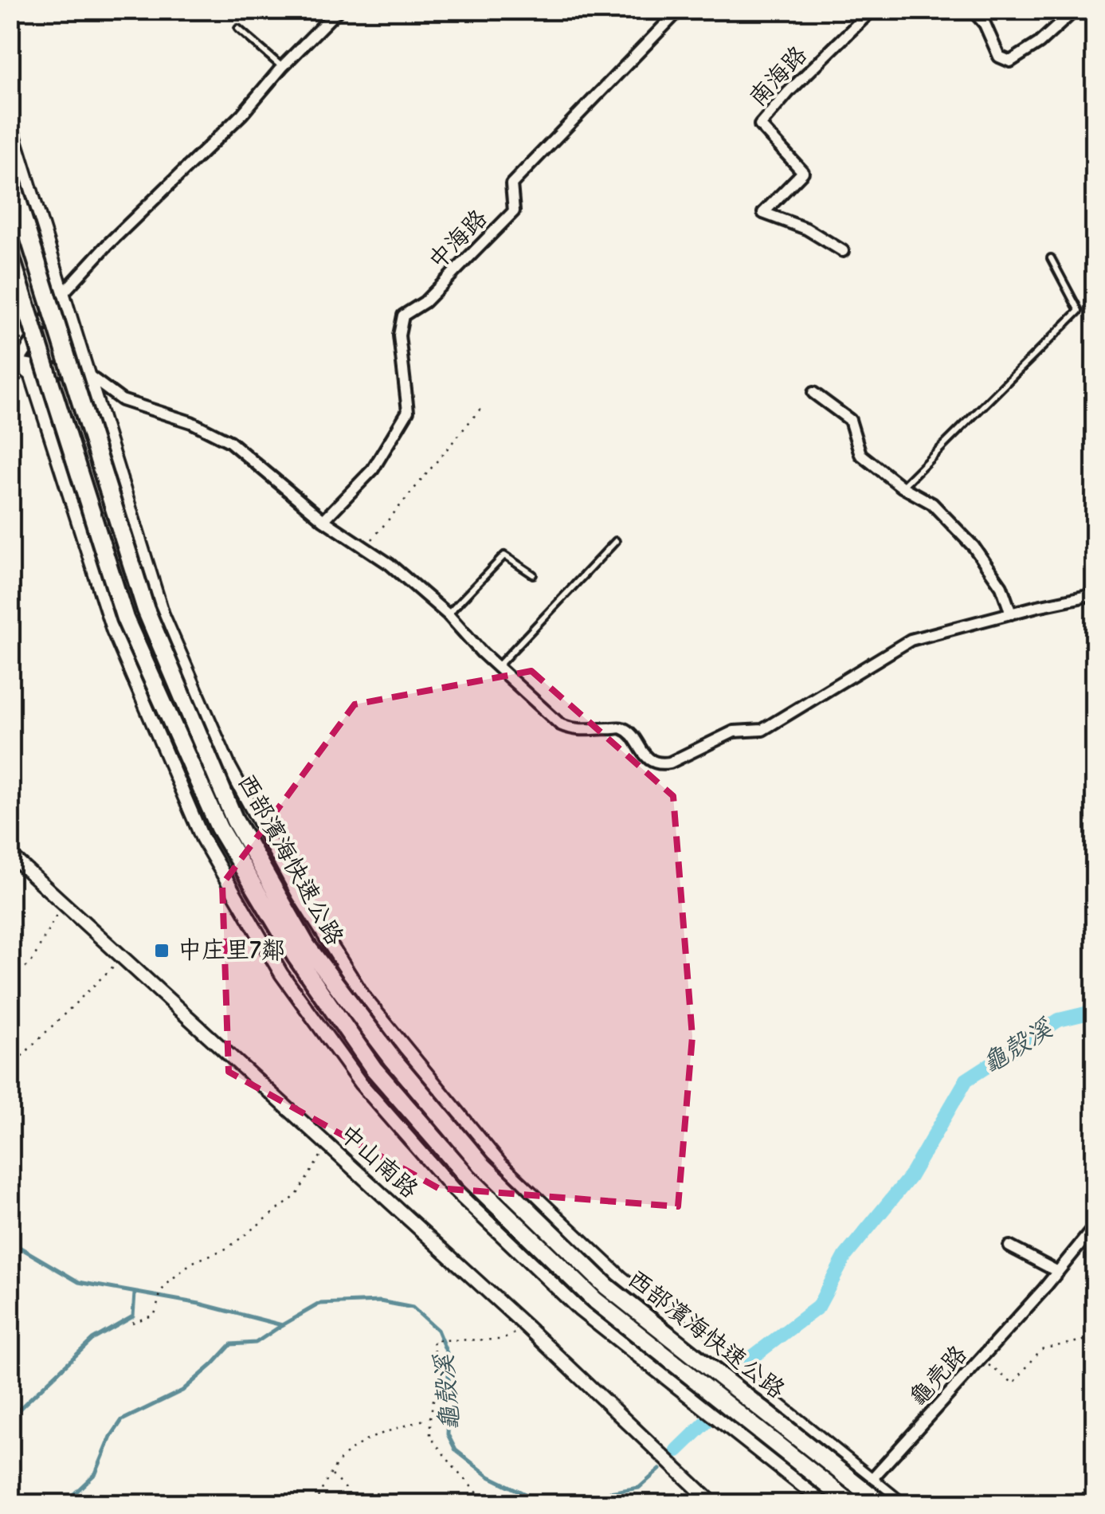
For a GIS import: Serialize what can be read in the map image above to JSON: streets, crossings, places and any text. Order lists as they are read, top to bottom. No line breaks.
{"streets":{"highway":["西部濱海快速公路"],"street":["南海路","中海路","中山南路","龜壳路"]},"water":["龜殼溪"],"places":{"transit":["中庄里7鄰"]}}
